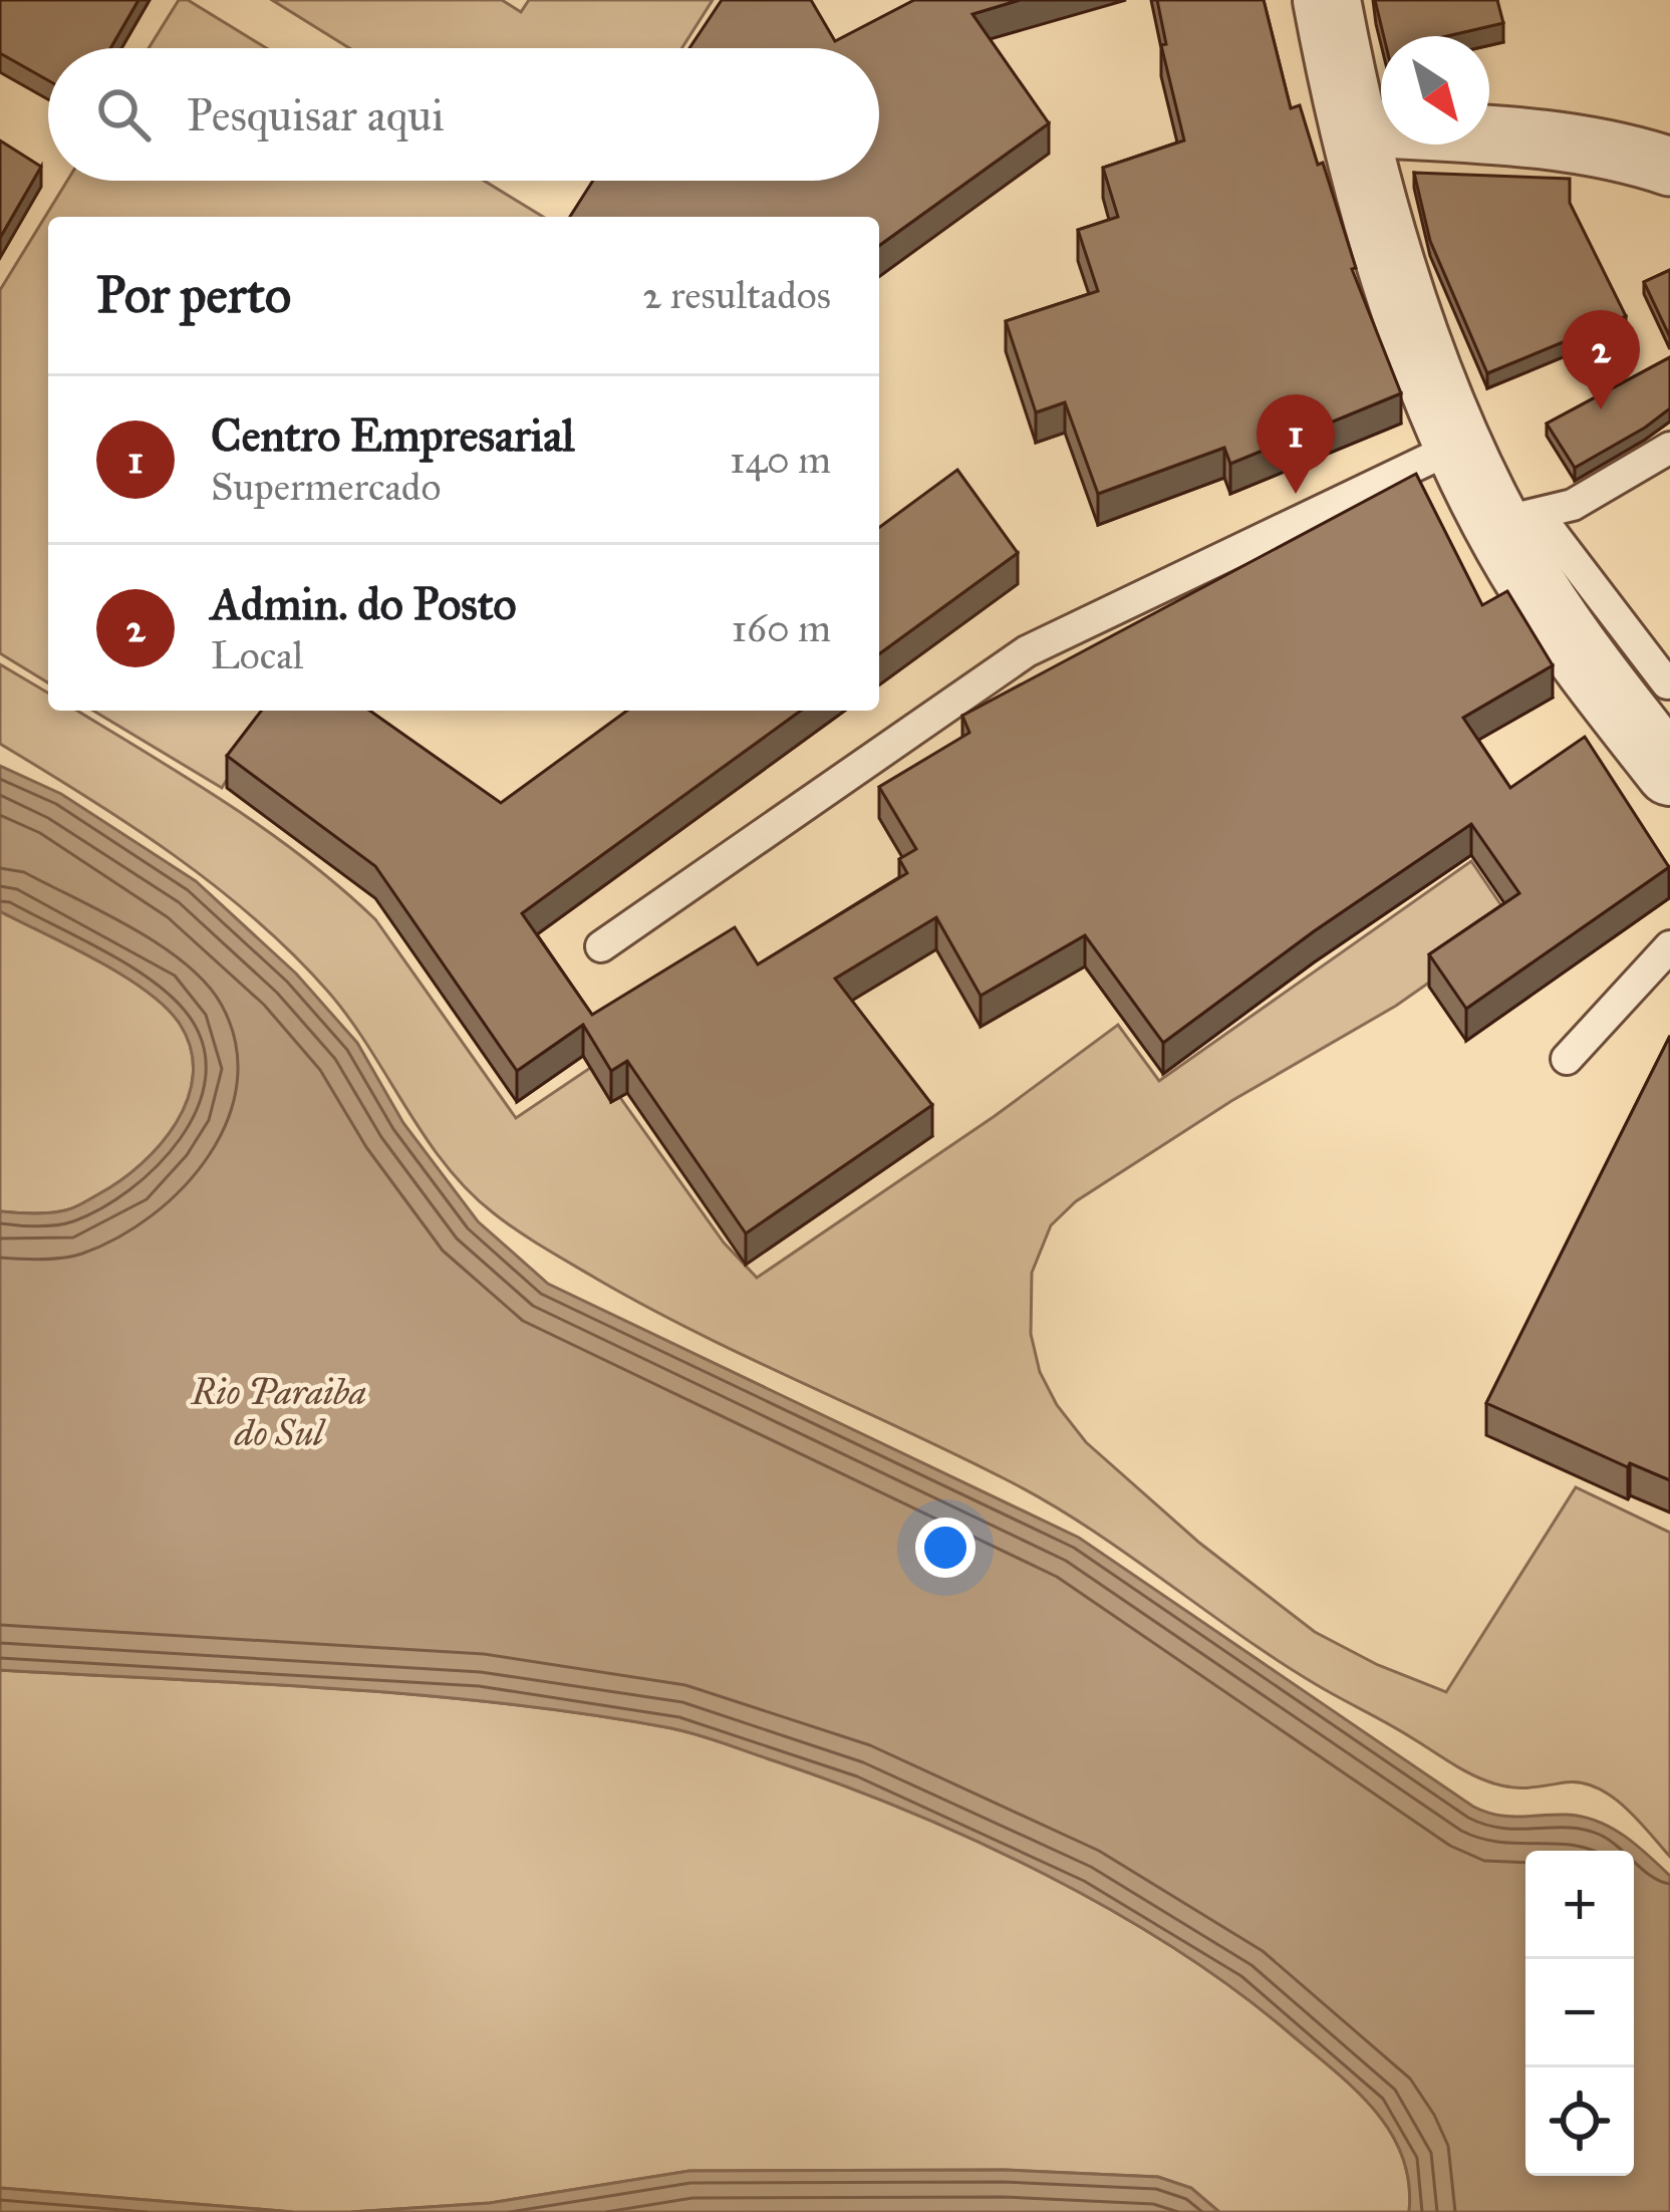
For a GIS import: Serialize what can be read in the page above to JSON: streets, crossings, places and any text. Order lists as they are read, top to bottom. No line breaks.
{"water":["Rio Paraiba do Sul"],"north":"bottom right","page":{"search":"Pesquisar aqui","heading":["Por perto","2 resultados"],"pins":["2","1"],"list":[{"mark":"1","name":"Centro Empresarial","note":"Supermercado","value":"140 m"},{"mark":"2","name":"Admin. do Posto","note":"Local","value":"160 m"}],"map_buttons":["+","−"]}}
